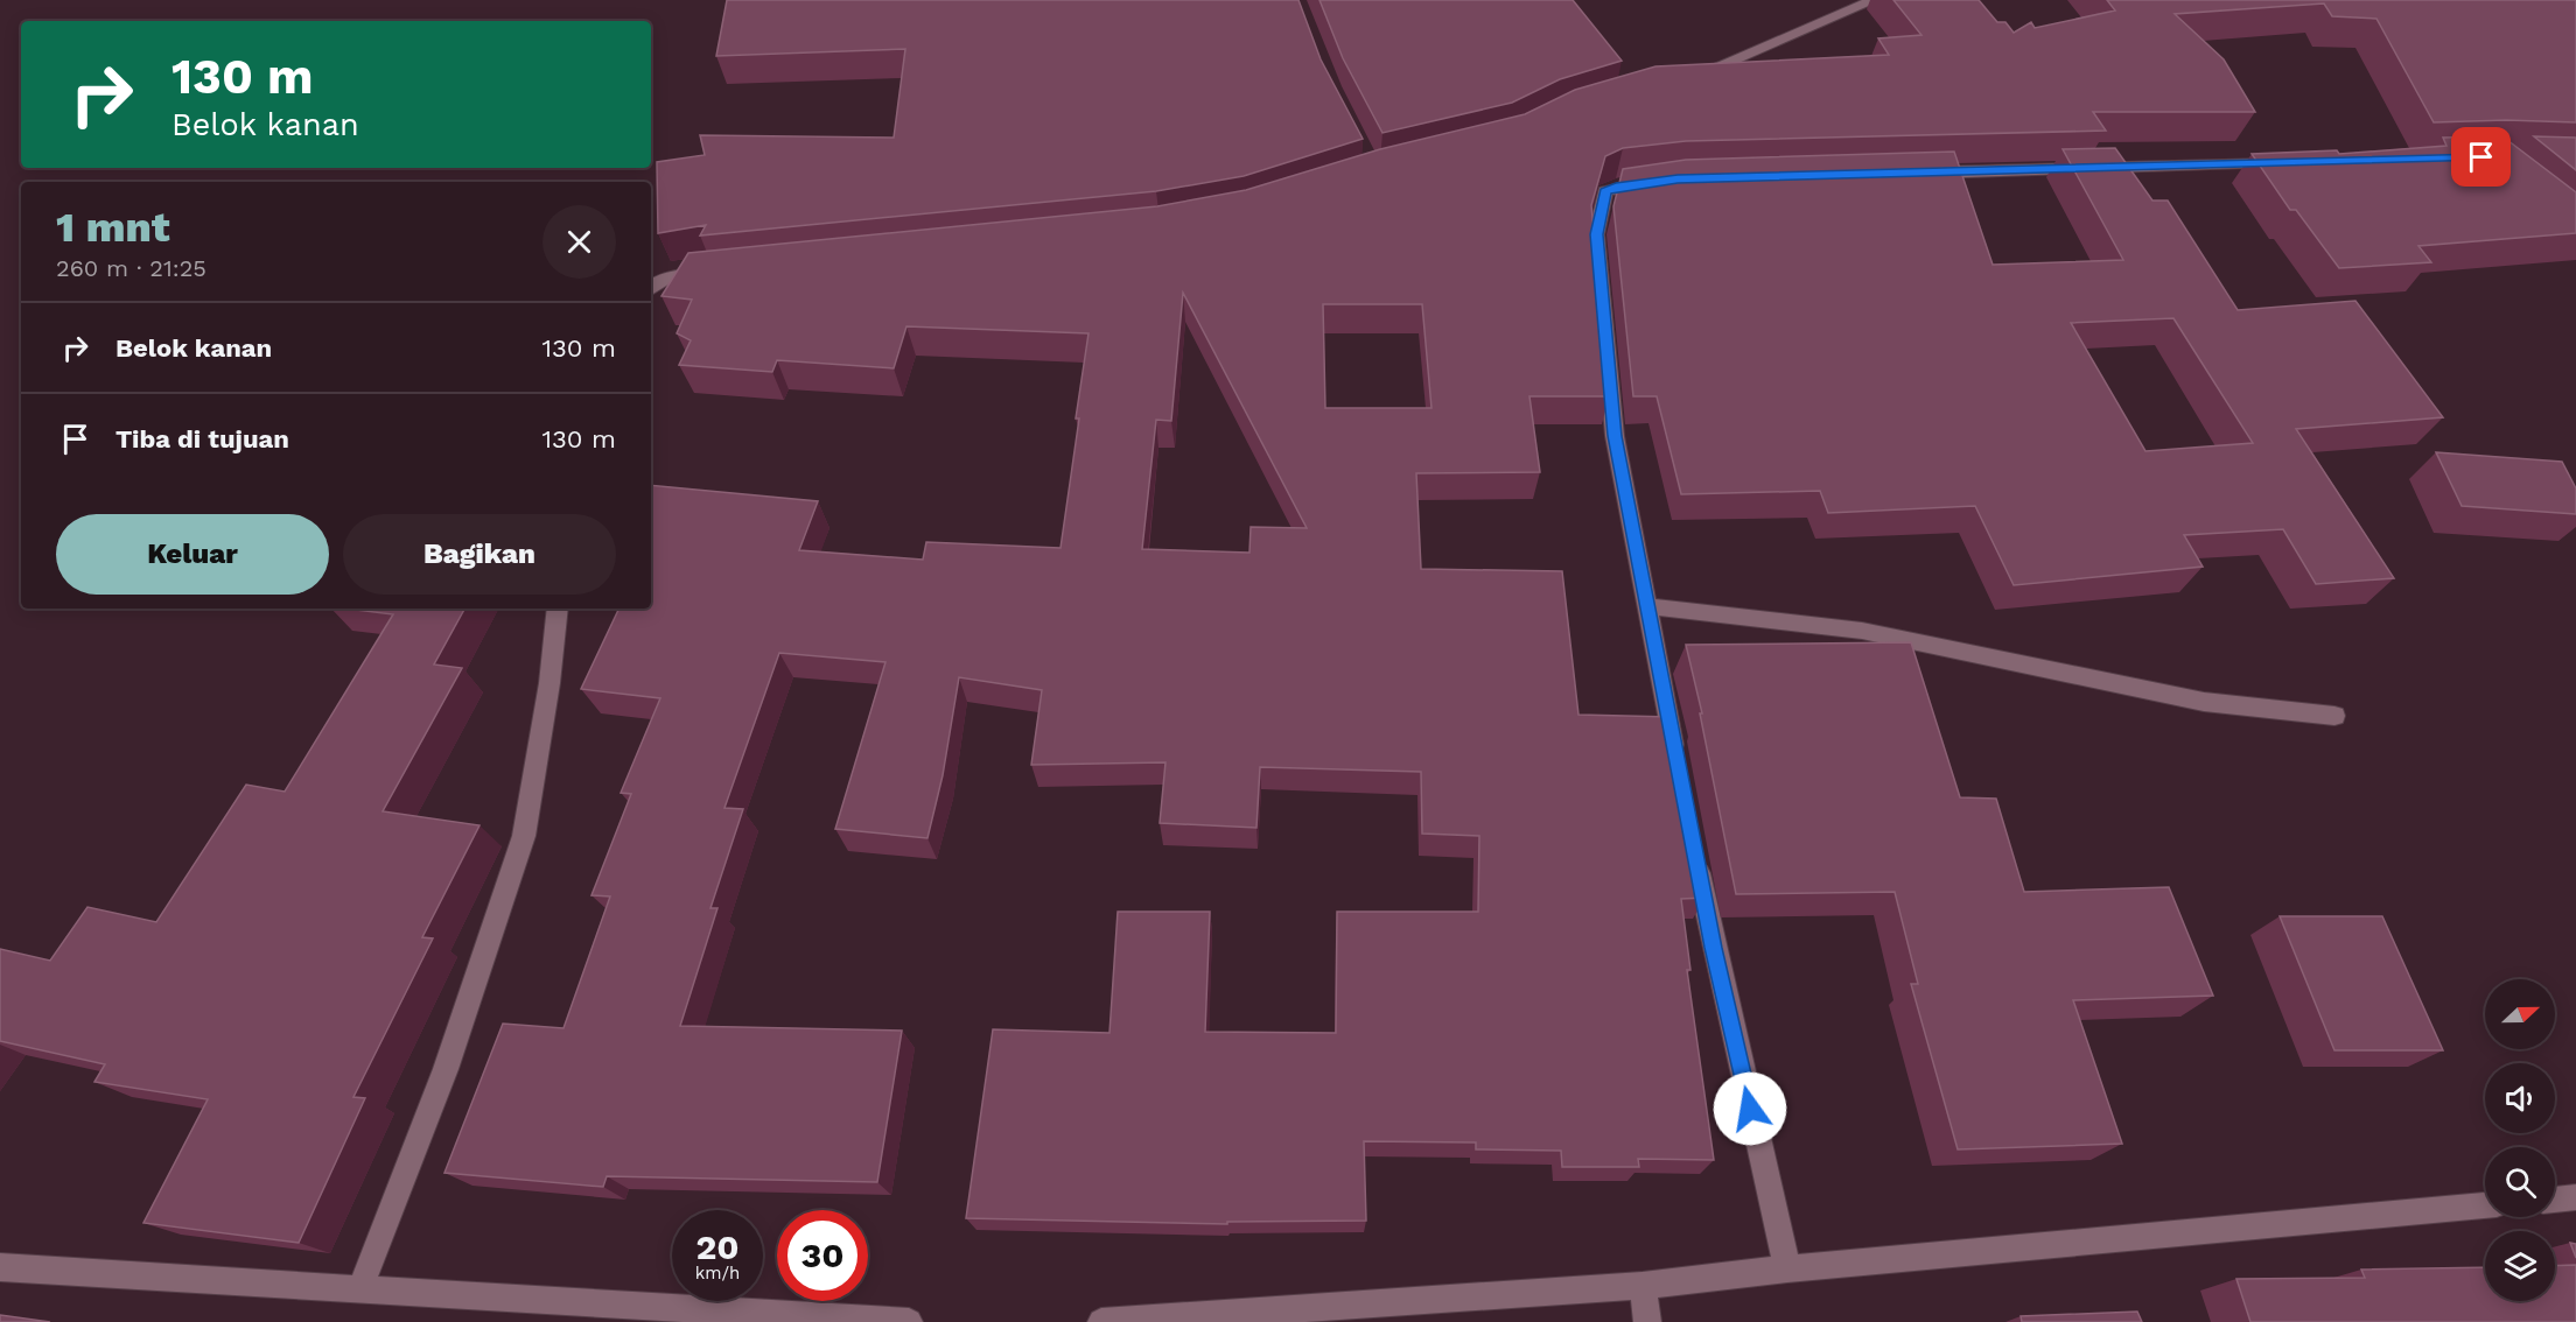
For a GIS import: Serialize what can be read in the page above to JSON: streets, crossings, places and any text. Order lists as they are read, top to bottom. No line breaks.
{"north":"right","page":{"turn":["130 m","Belok kanan"],"heading":["1 mnt","260 m · 21:25"],"list":[{"name":"Belok kanan","value":"130 m"},{"name":"Tiba di tujuan","value":"130 m"}],"buttons":["Keluar","Bagikan"],"speed":"20 km/h","limit":"30"}}
